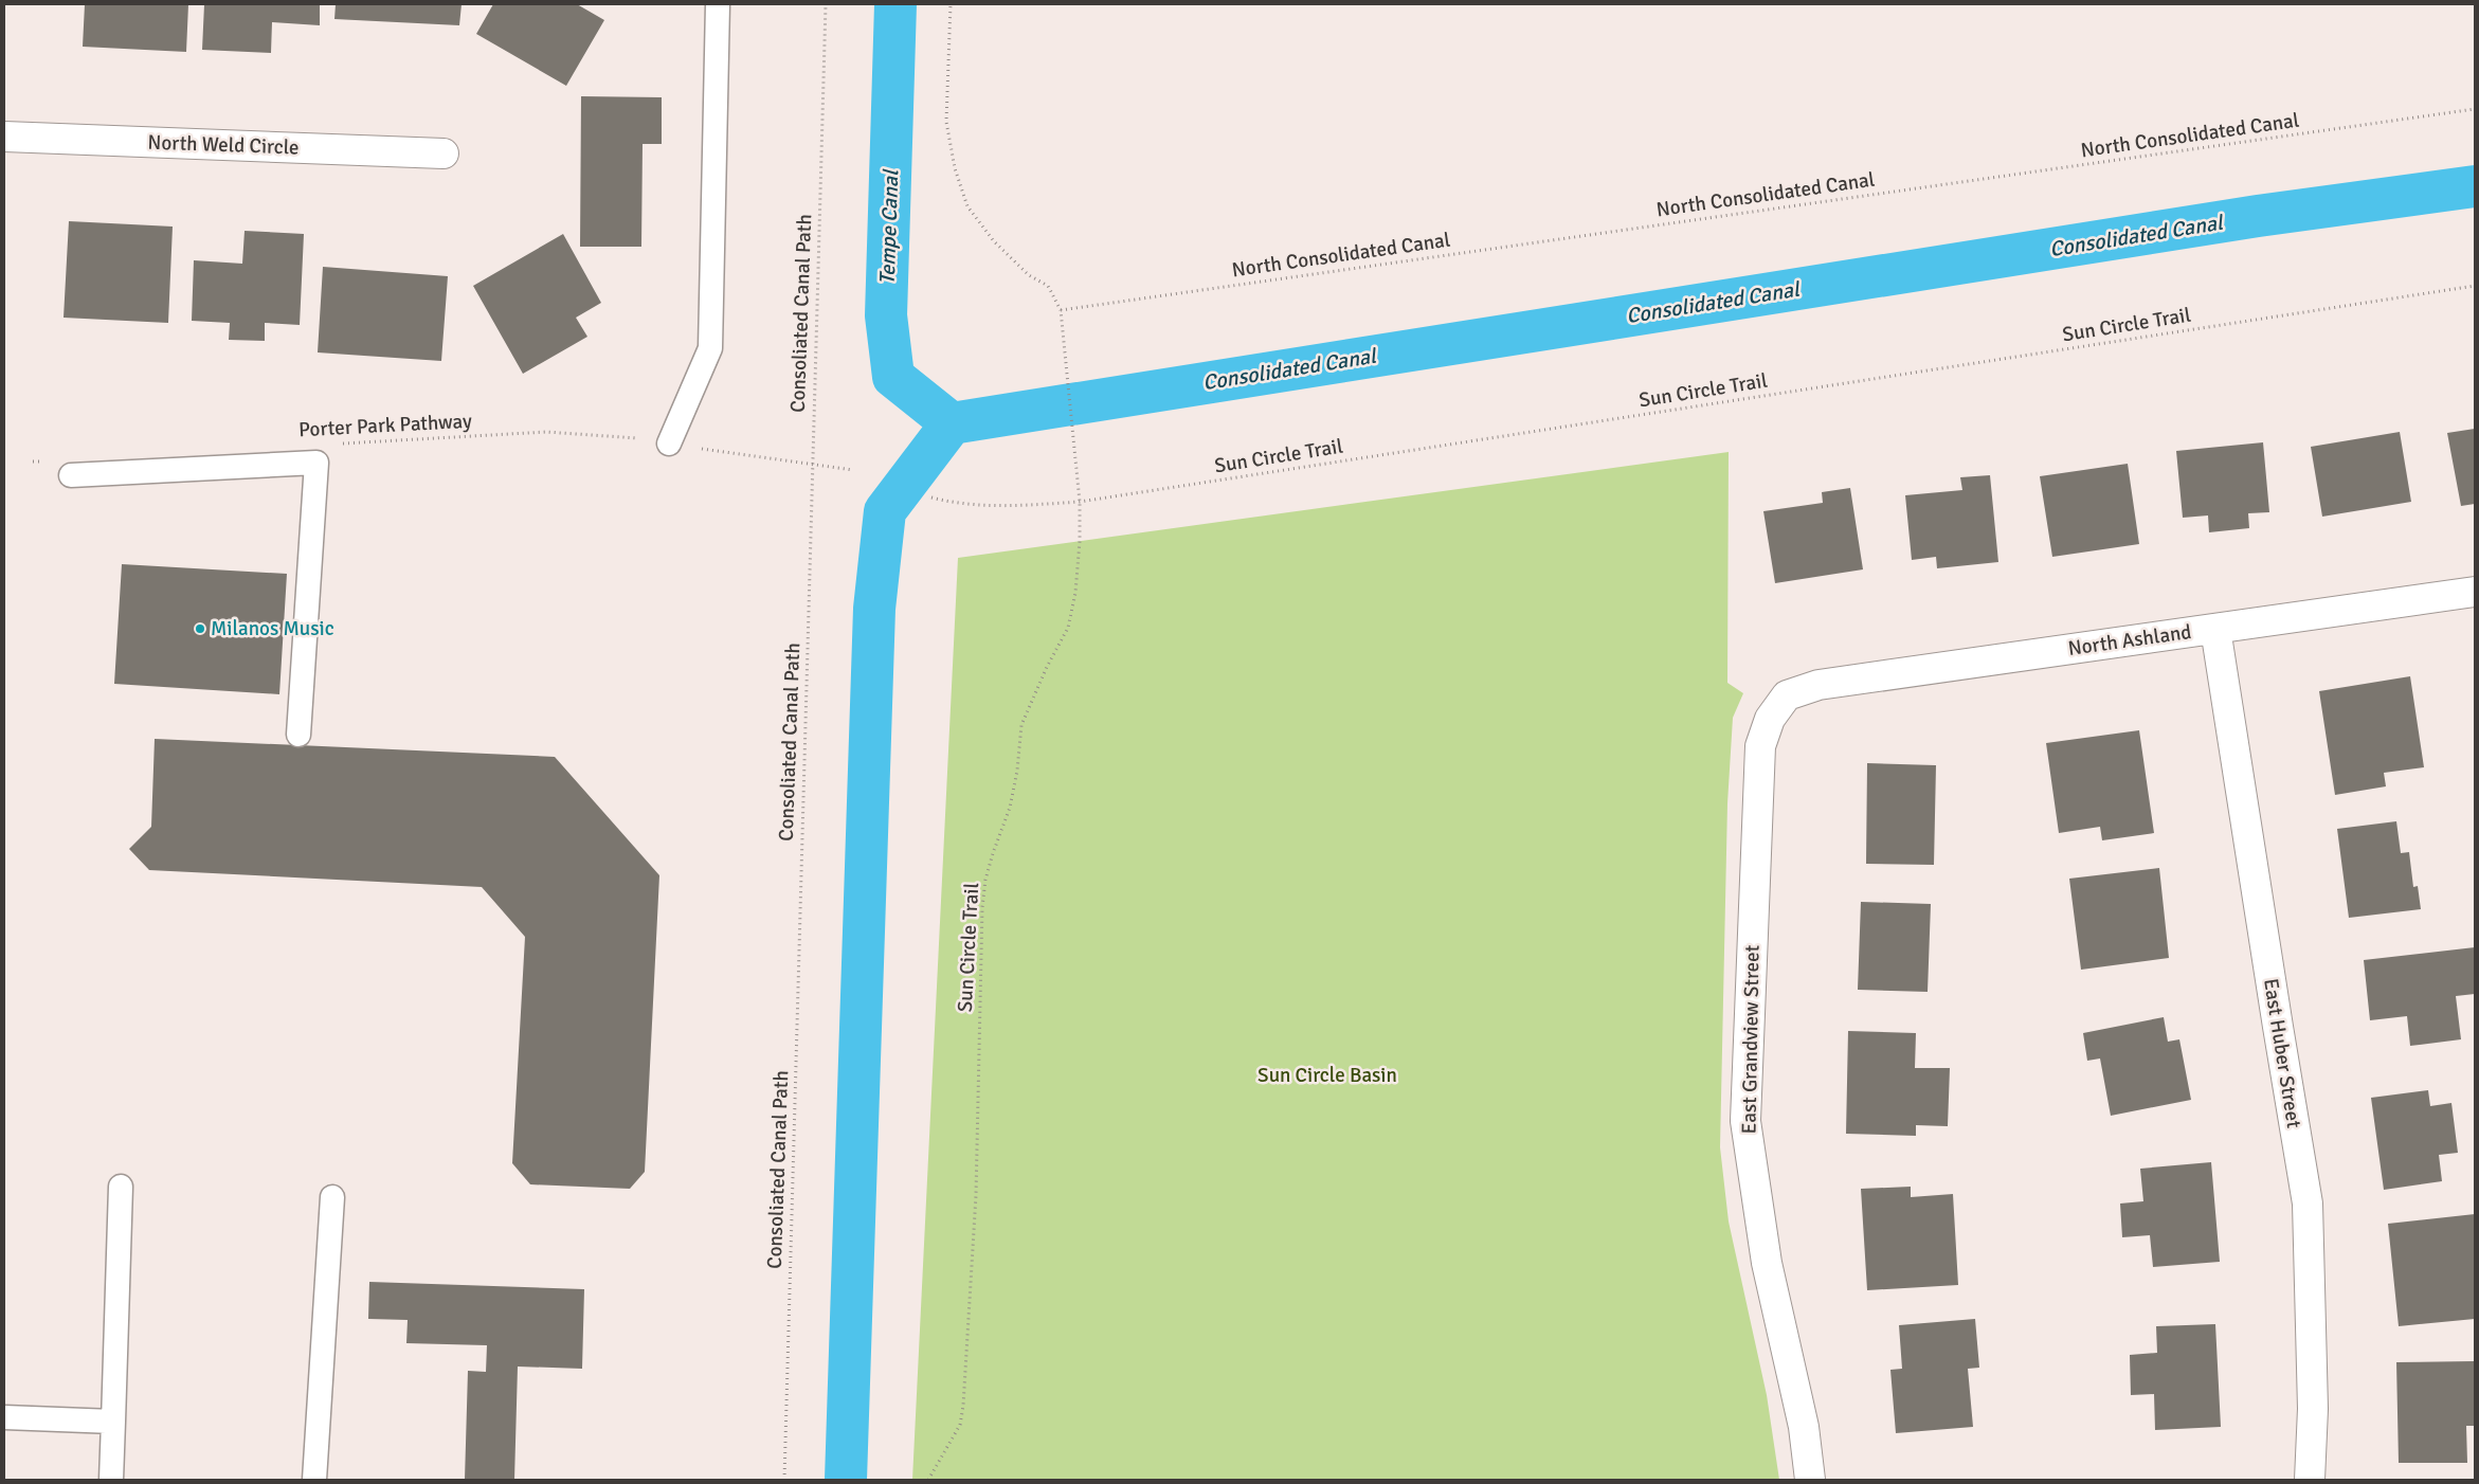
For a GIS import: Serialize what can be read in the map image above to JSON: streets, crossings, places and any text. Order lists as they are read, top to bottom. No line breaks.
{"streets":{"street":["North Weld Circle","North Ashland","East Grandview Street","East Huber Street"],"path":["North Consolidated Canal","Consoliated Canal Path","Sun Circle Trail","Porter Park Pathway"]},"crossings":[["Consoliated Canal Path","Porter Park Pathway"],["North Ashland","East Grandview Street"],["North Ashland","East Huber Street"]],"water":["Tempe Canal","Consolidated Canal"],"parks":["Sun Circle Basin"],"places":["Milanos Music"]}
